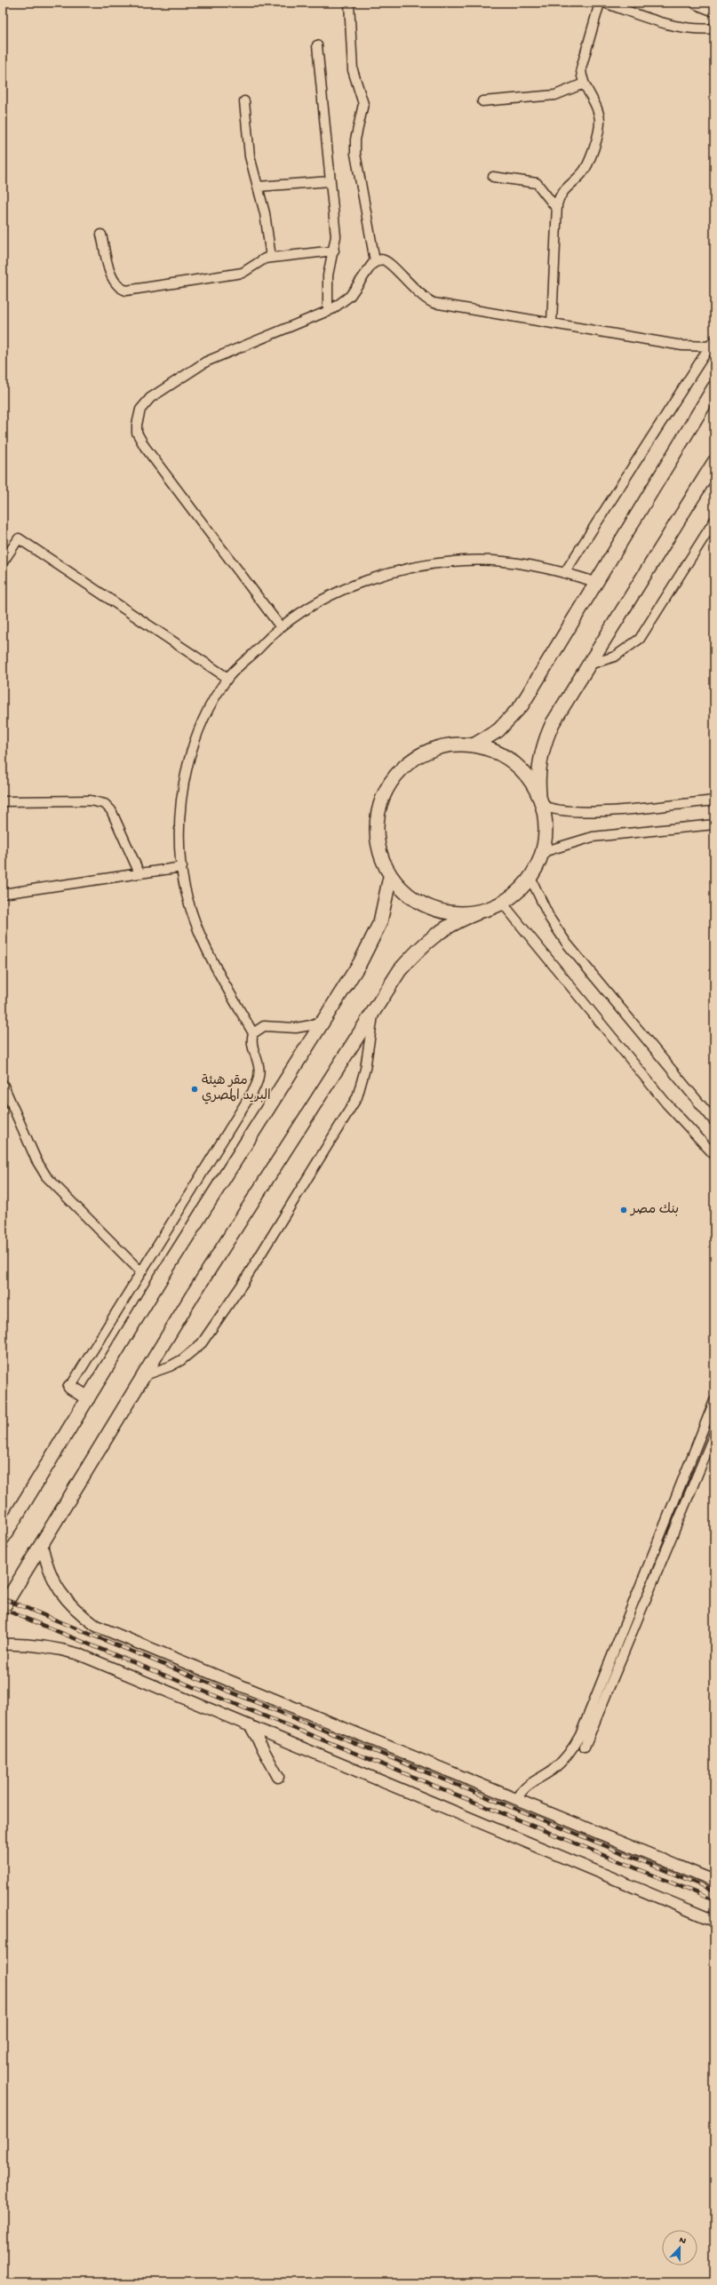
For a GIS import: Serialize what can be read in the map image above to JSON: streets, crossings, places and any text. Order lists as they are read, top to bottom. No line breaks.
{"places":["مقر هيئة البريد المصري","بنك مصر"],"north":"top"}
